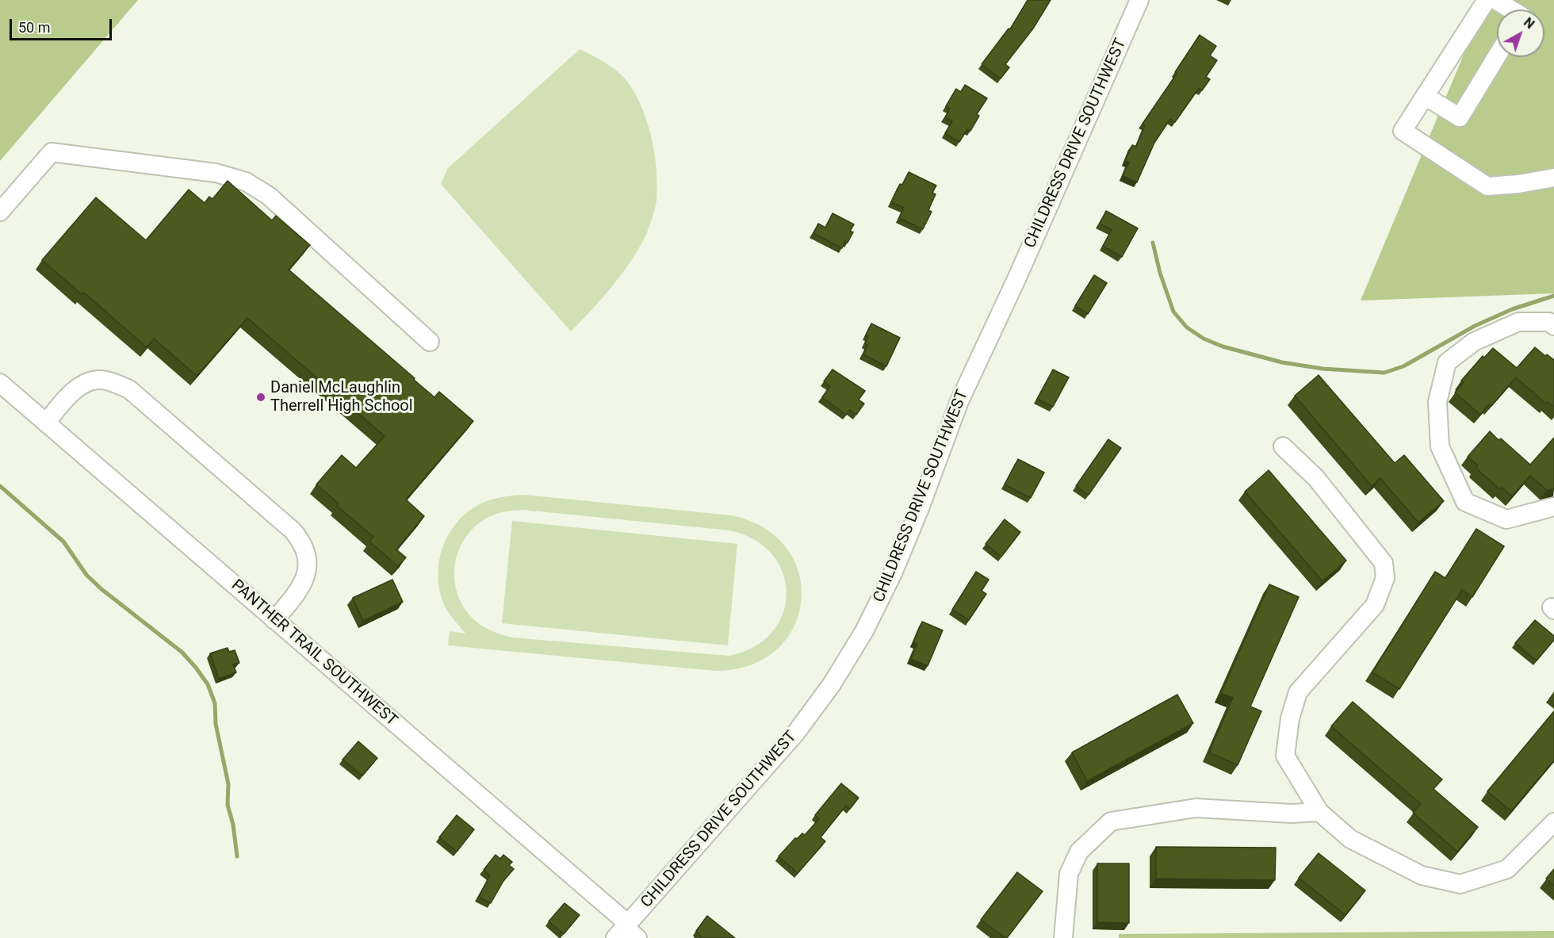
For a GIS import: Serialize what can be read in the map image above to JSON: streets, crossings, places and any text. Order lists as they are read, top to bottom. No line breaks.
{"streets":{"street":["CHILDRESS DRIVE SOUTHWEST","PANTHER TRAIL SOUTHWEST"]},"crossings":[["CHILDRESS DRIVE SOUTHWEST","PANTHER TRAIL SOUTHWEST"]],"places":["Daniel McLaughlin Therrell High School"],"scale_bar":"50 m","north":"top right"}
